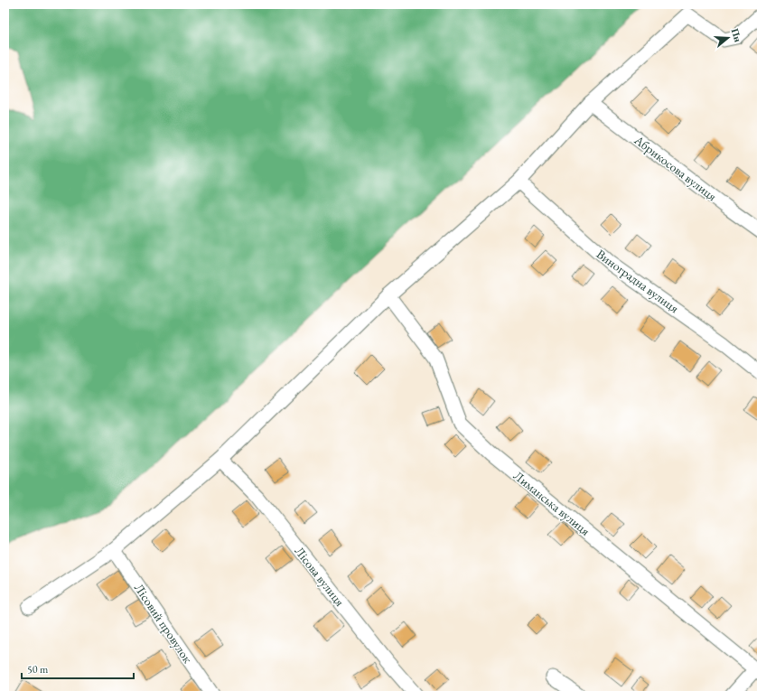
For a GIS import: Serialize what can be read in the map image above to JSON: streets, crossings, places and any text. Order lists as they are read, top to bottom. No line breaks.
{"streets":{"street":["Абрикосова вулиця","Виноградна вулиця","Лиманська вулиця","Лісова вулиця","Лісовий провулок"]},"scale_bar":"50 m","north":"right"}
